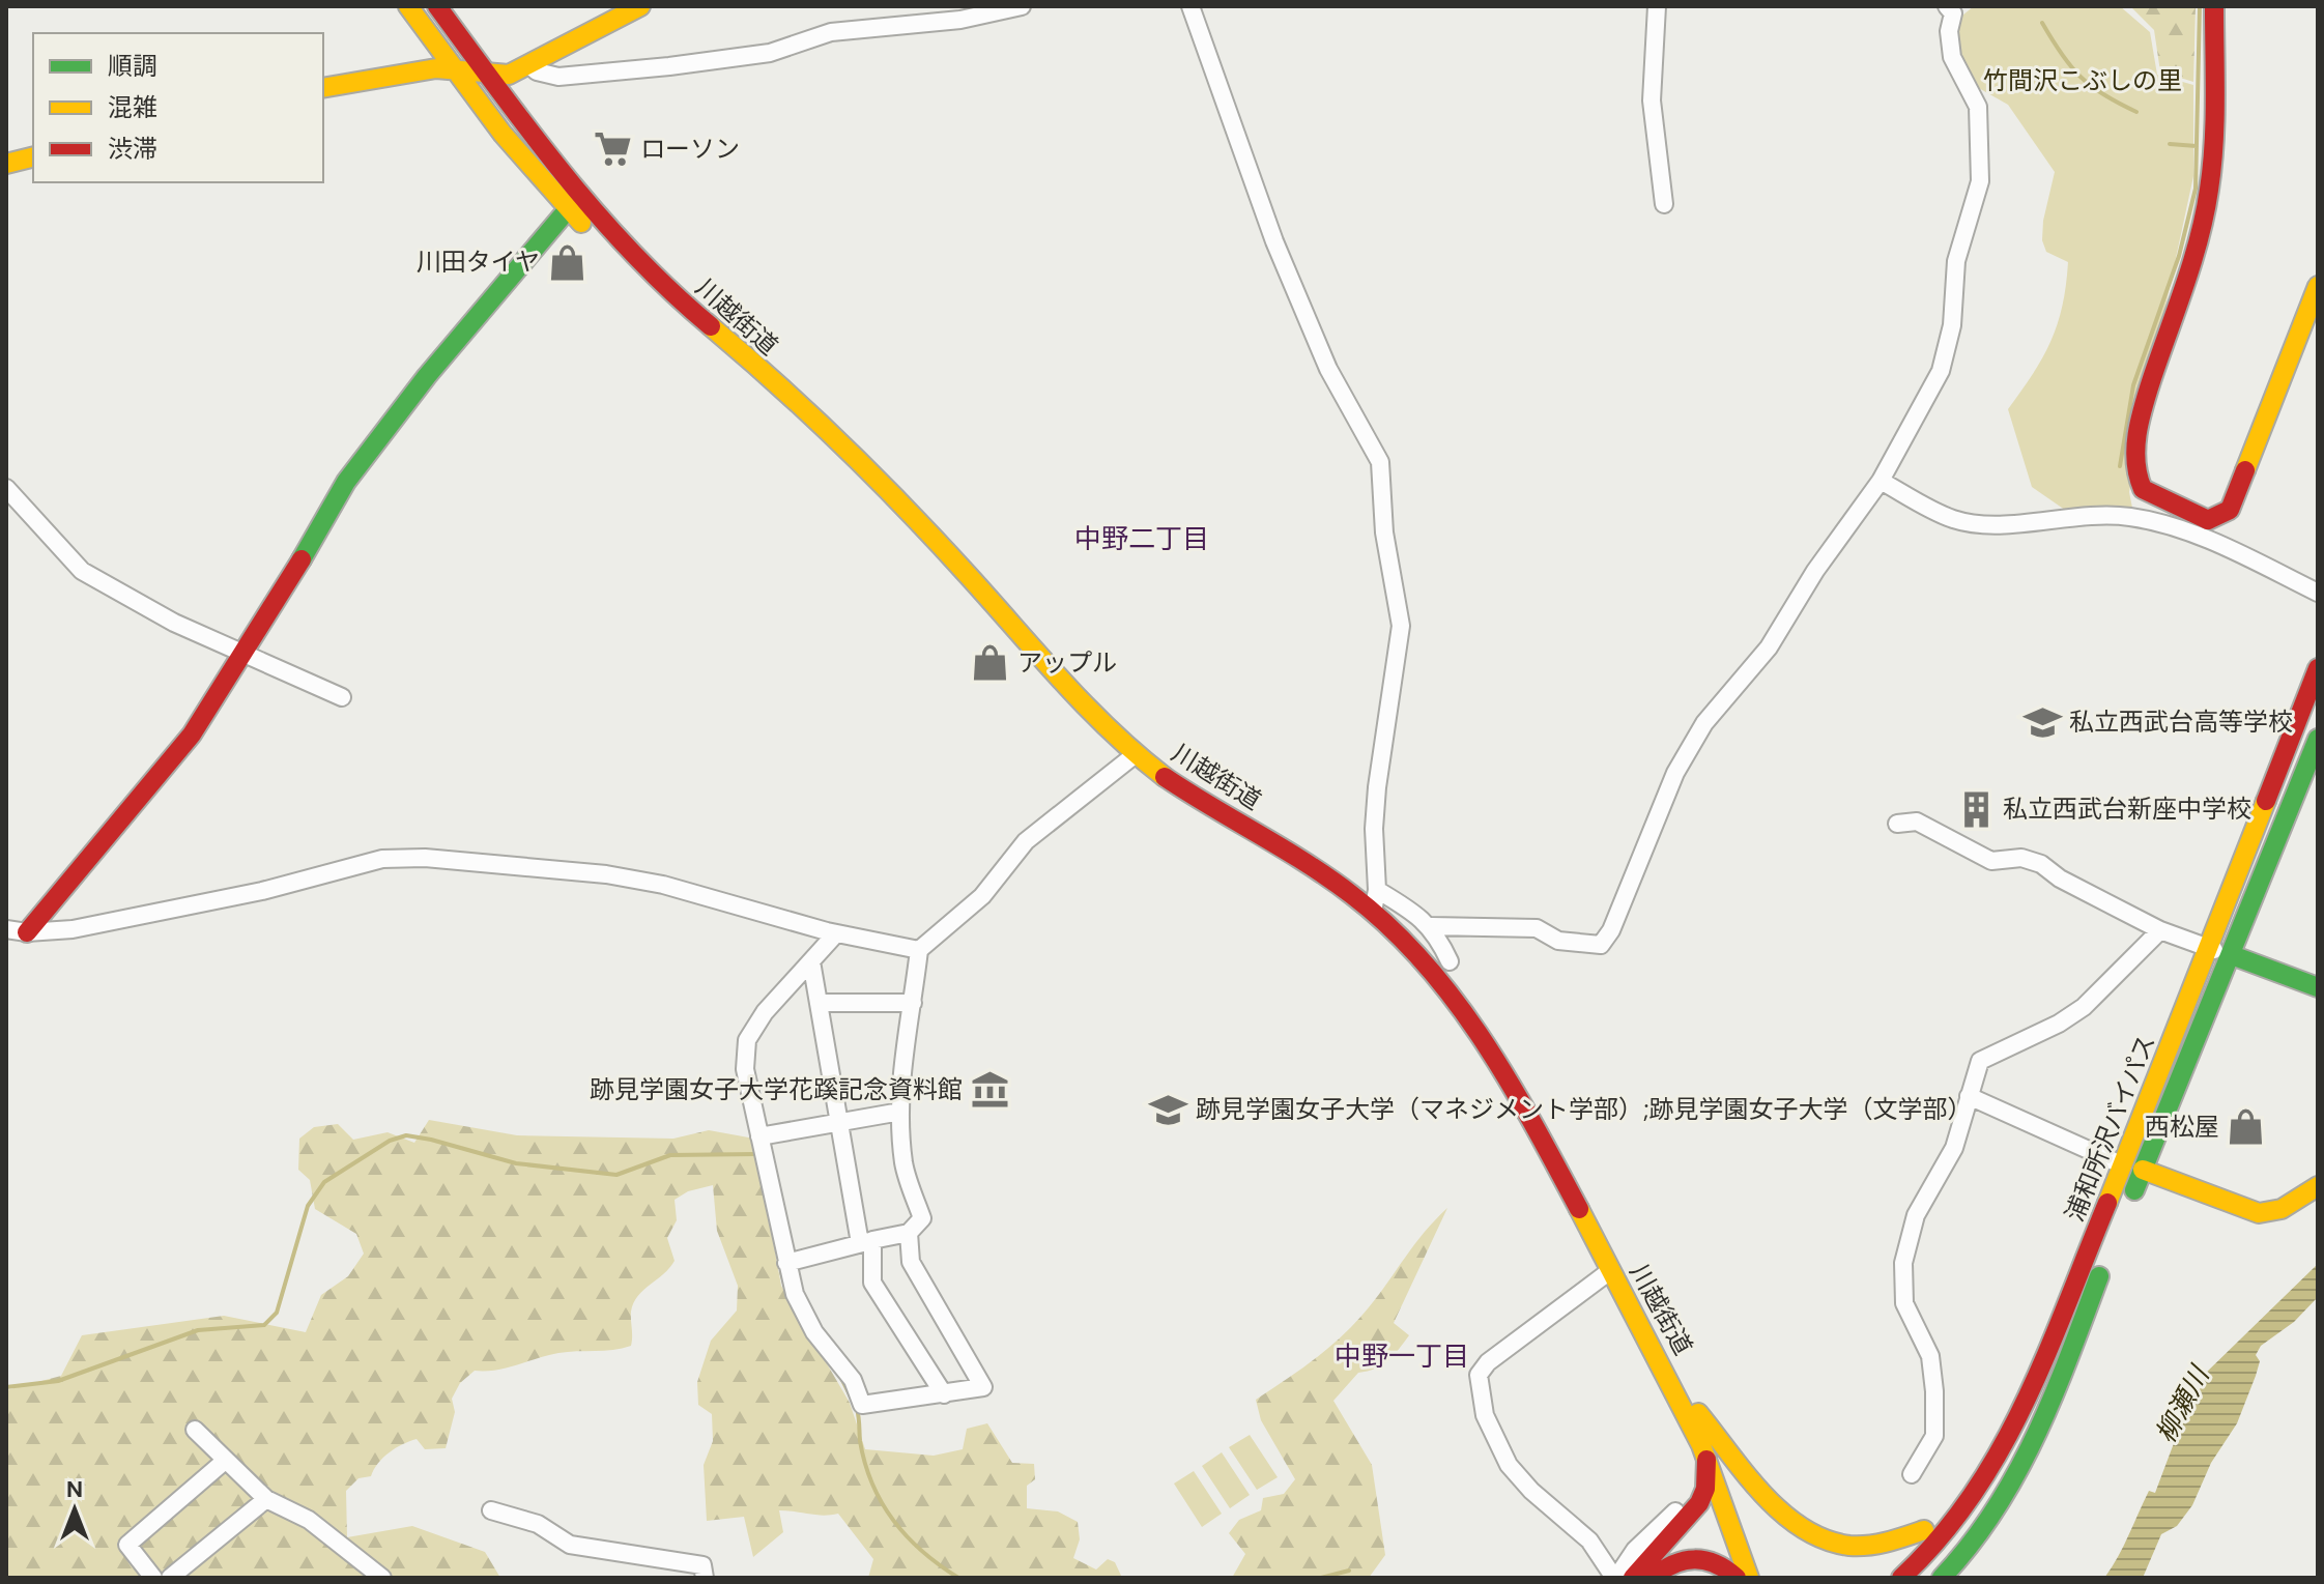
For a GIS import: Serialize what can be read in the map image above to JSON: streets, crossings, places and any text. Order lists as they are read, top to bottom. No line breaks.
{"streets":{"main road":["川越街道","浦和所沢バイパス"]},"districts":["中野二丁目","中野一丁目"],"water":["柳瀬川"],"parks":["竹間沢こぶしの里"],"places":{"supermarket":["ローソン"],"shop":["川田タイヤ","アップル","西松屋"],"school or university":["私立西武台高等学校","跡見学園女子大学（マネジメント学部）;跡見学園女子大学（文学部）"],"building":["私立西武台新座中学校"],"museum":["跡見学園女子大学花蹊記念資料館"]},"legend":["順調","混雑","渋滞"],"north":"top"}
